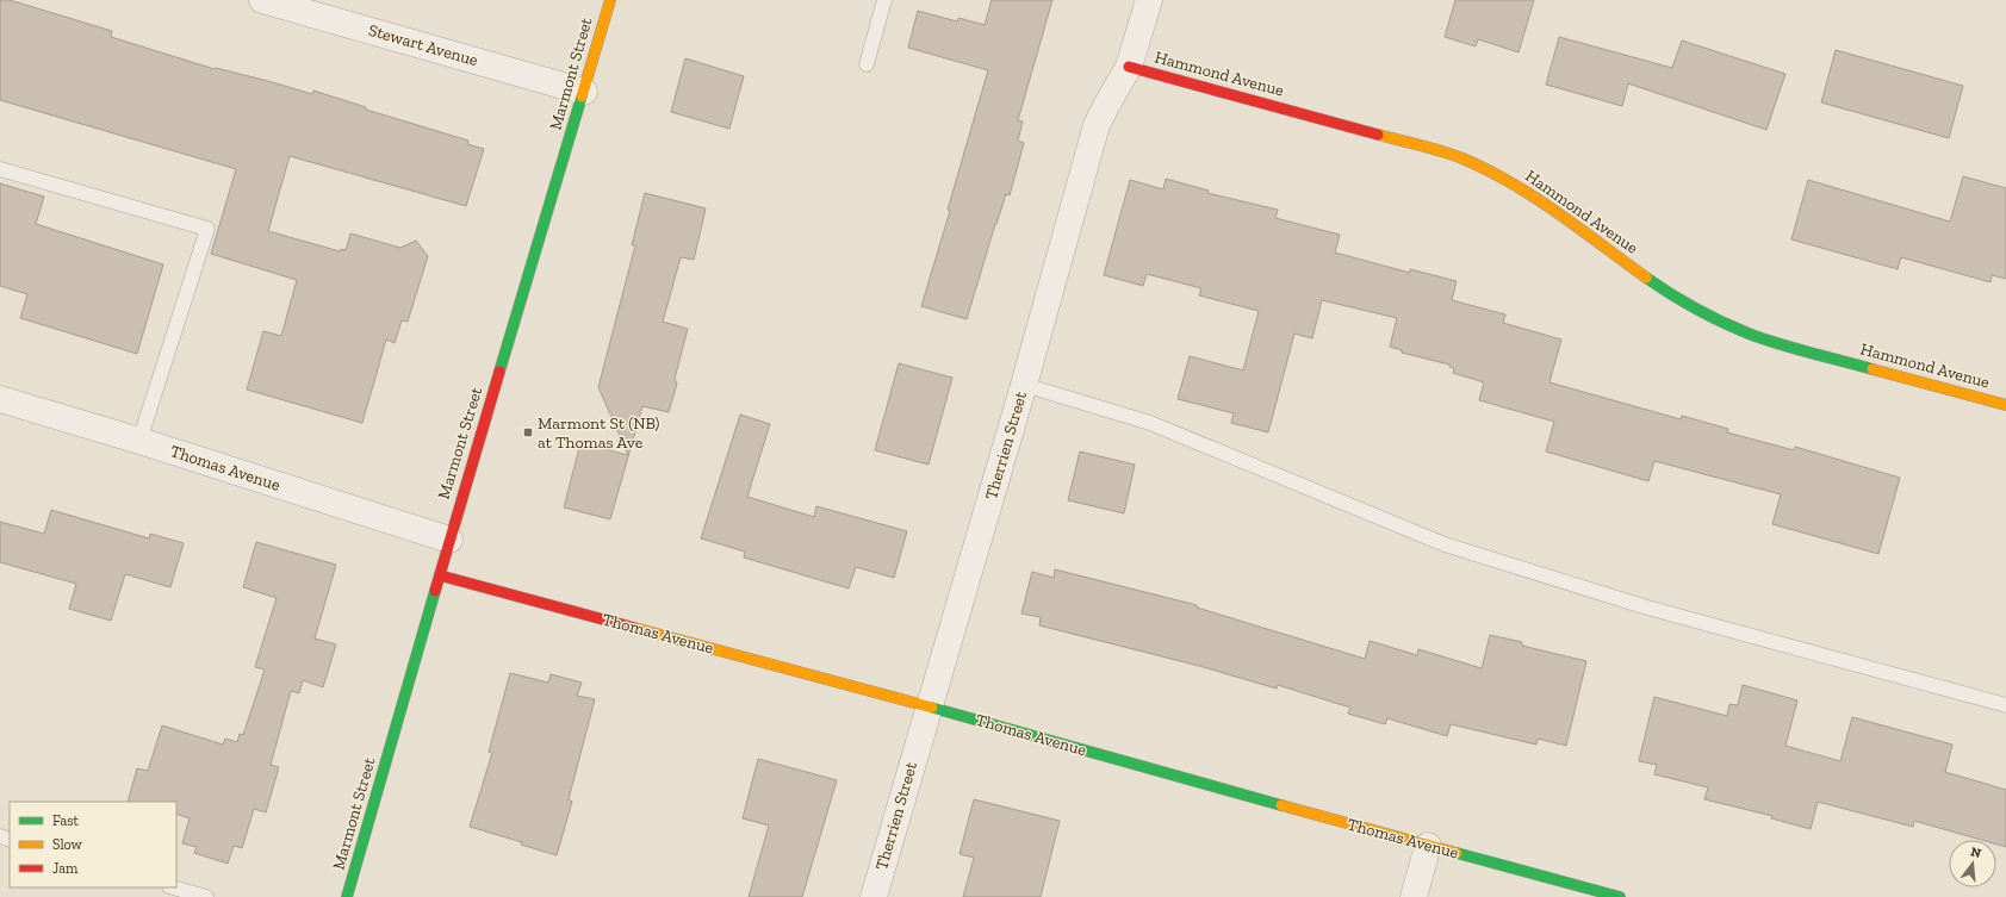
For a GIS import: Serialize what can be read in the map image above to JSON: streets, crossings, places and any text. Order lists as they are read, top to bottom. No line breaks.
{"streets":{"street":["Stewart Avenue","Marmont Street","Hammond Avenue","Therrien Street","Thomas Avenue"]},"crossings":[["Stewart Avenue","Marmont Street"],["Marmont Street","Thomas Avenue"],["Hammond Avenue","Therrien Street"],["Therrien Street","Thomas Avenue"]],"places":{"transit":["Marmont St (NB) at Thomas Ave"]},"legend":["Fast","Slow","Jam"],"north":"top"}
